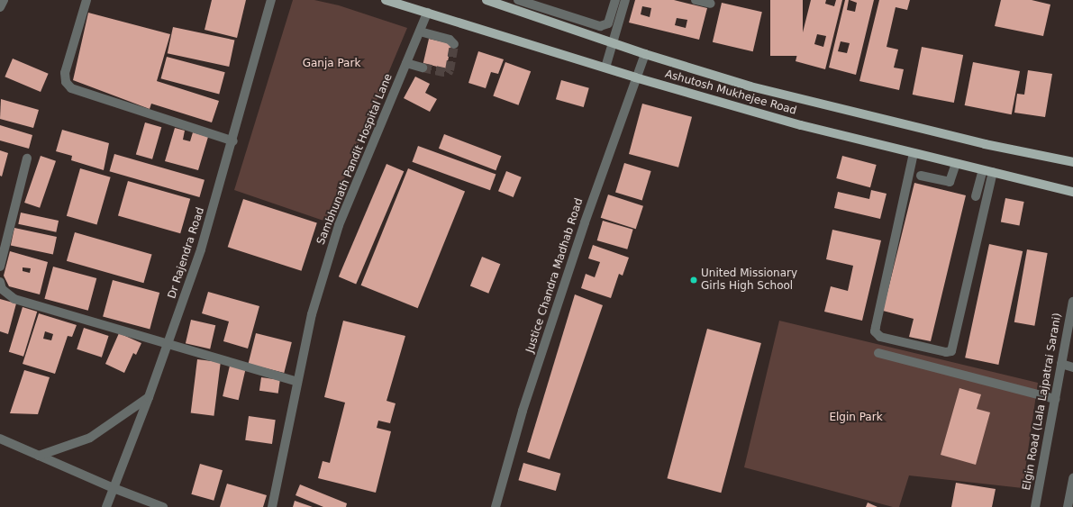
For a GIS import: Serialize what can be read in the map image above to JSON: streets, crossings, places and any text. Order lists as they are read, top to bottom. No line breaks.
{"streets":{"main road":["Ashutosh Mukhejee Road"],"street":["Sambhunath Pandit Hospital Lane","Dr Rajendra Road","Justice Chandra Madhab Road","Elgin Road (Lala Lajpatrai Sarani)"]},"crossings":[["Ashutosh Mukhejee Road","Sambhunath Pandit Hospital Lane"],["Ashutosh Mukhejee Road","Justice Chandra Madhab Road"]],"parks":["Ganja Park","Elgin Park"],"places":["United Missionary Girls High School"]}
